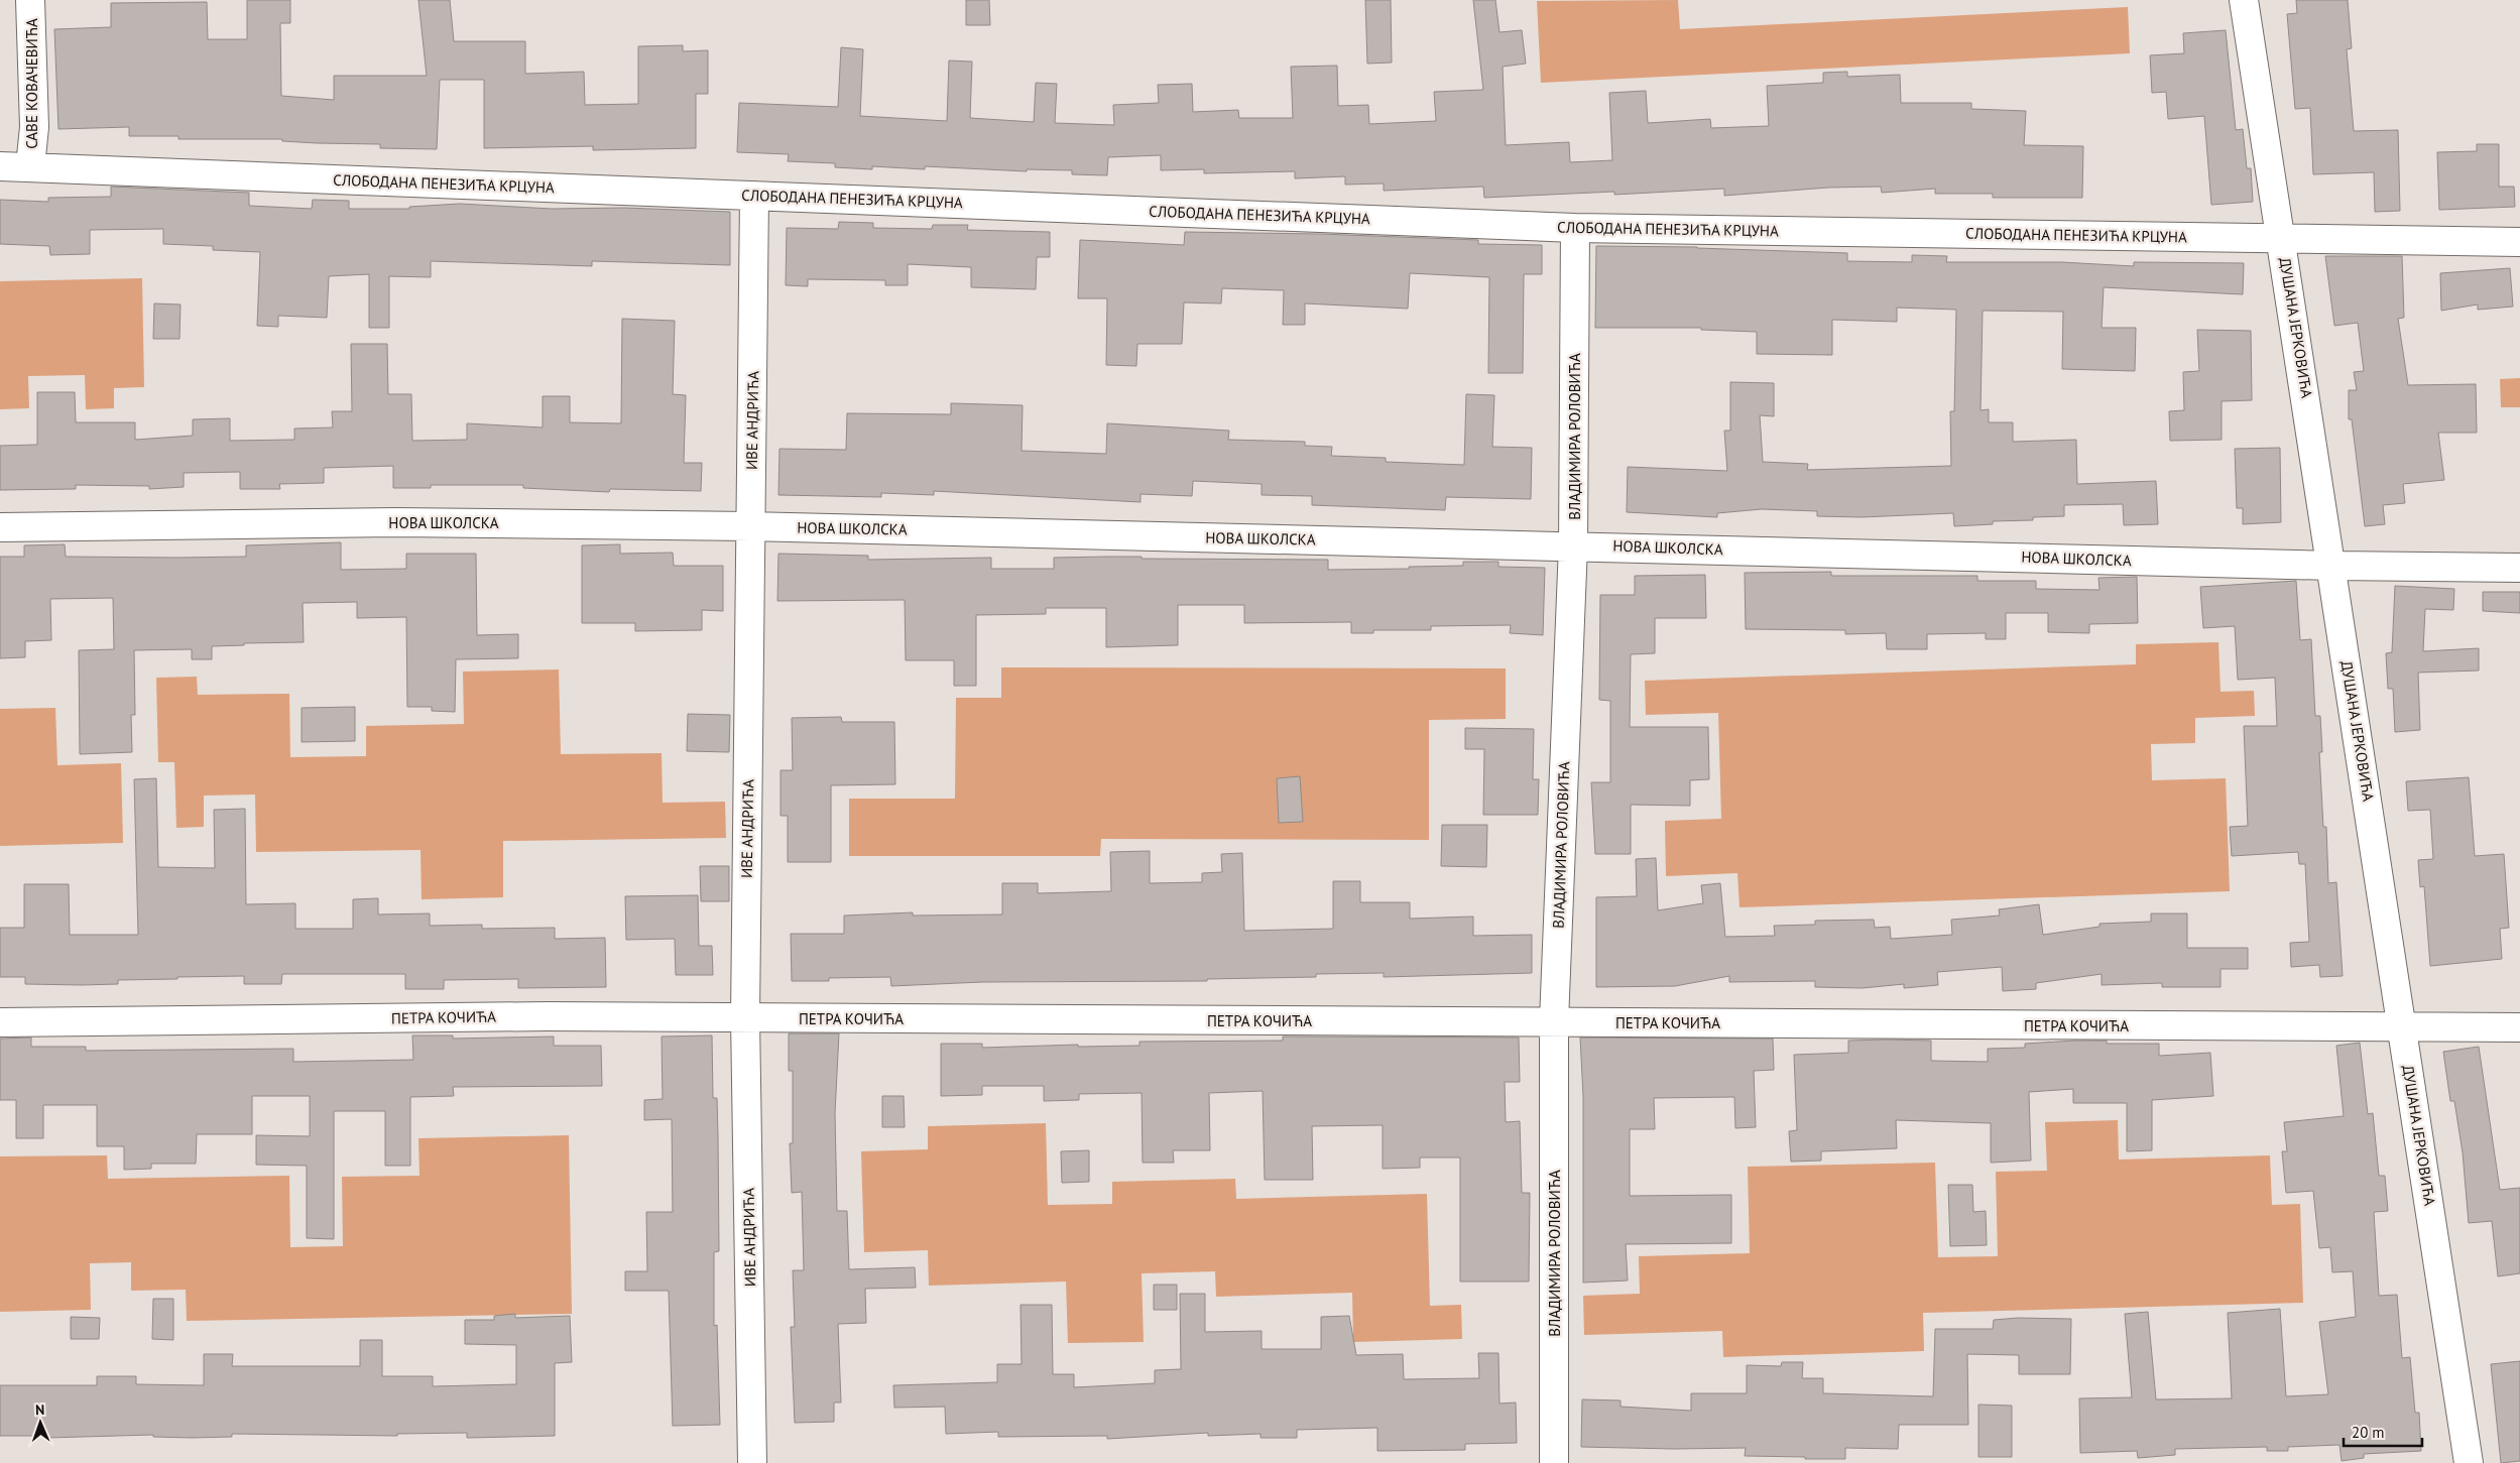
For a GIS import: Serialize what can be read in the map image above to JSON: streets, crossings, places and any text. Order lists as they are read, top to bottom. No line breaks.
{"streets":{"street":["САВЕ КОВАЧЕВИЋА","СЛОБОДАНА ПЕНЕЗИЋА КРЦУНА","ДУШАНА ЈЕРКОВИЋА","ИВЕ АНДРИЋА","ВЛАДИМИРА РОЛОВИЋА","НОВА ШКОЛСКА","ПЕТРА КОЧИЋА"]},"crossings":[["САВЕ КОВАЧЕВИЋА","СЛОБОДАНА ПЕНЕЗИЋА КРЦУНА"],["СЛОБОДАНА ПЕНЕЗИЋА КРЦУНА","ДУШАНА ЈЕРКОВИЋА"],["СЛОБОДАНА ПЕНЕЗИЋА КРЦУНА","ИВЕ АНДРИЋА"],["СЛОБОДАНА ПЕНЕЗИЋА КРЦУНА","ВЛАДИМИРА РОЛОВИЋА"],["ДУШАНА ЈЕРКОВИЋА","НОВА ШКОЛСКА"],["ДУШАНА ЈЕРКОВИЋА","ПЕТРА КОЧИЋА"],["ИВЕ АНДРИЋА","НОВА ШКОЛСКА"],["ИВЕ АНДРИЋА","ПЕТРА КОЧИЋА"],["ВЛАДИМИРА РОЛОВИЋА","НОВА ШКОЛСКА"],["ВЛАДИМИРА РОЛОВИЋА","ПЕТРА КОЧИЋА"]],"scale_bar":"20 m","north":"top"}
